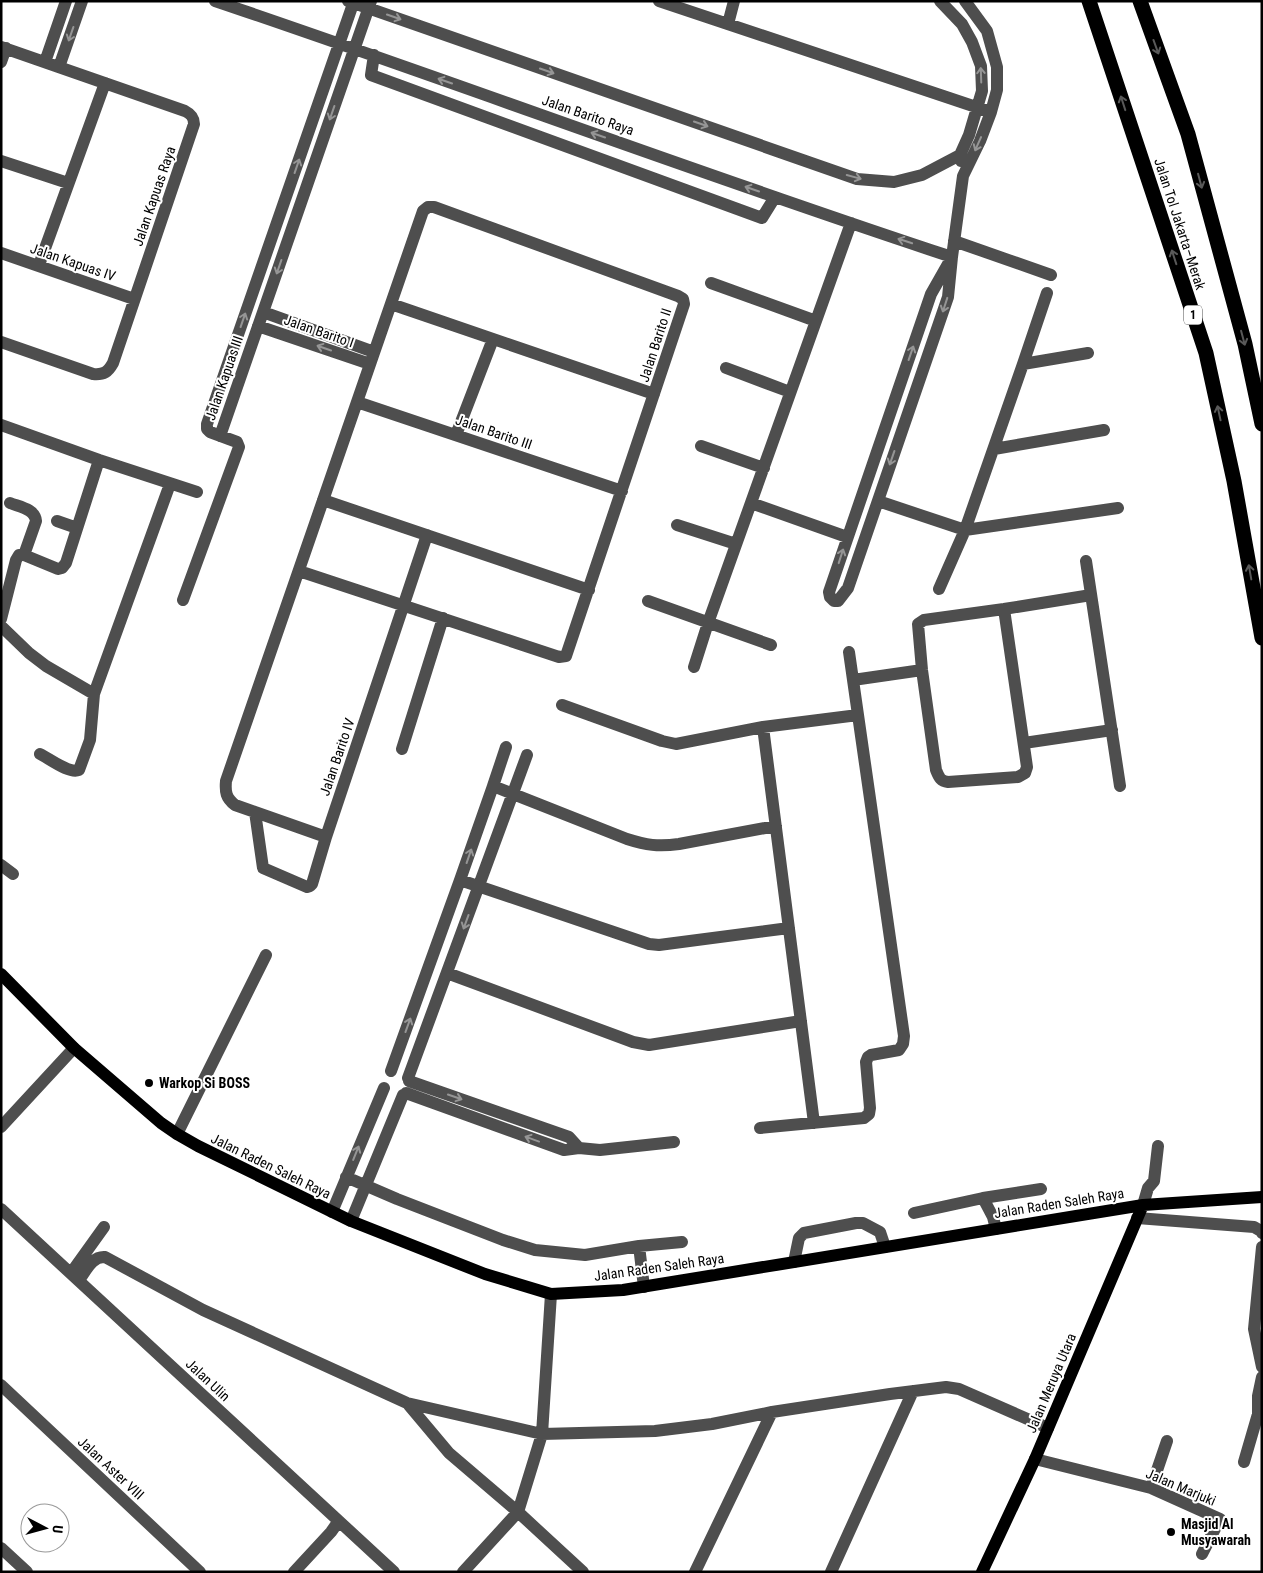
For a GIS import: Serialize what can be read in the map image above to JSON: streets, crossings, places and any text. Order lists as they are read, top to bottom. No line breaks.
{"streets":{"highway":["Jalan Tol Jakarta–Merak","1"],"main road":["Jalan Raden Saleh Raya","Jalan Meruya Utara"],"street":["Jalan Barito Raya","Jalan Kapuas Raya","Jalan Kapuas IV","Jalan Barito I","Jalan Barito II","Jalan Kapuas III","Jalan Barito III","Jalan Barito IV","Jalan Ulin","Jalan Aster VIII","Jalan Marjuki"]},"crossings":[["Jalan Barito Raya","Jalan Kapuas III"],["Jalan Kapuas Raya","Jalan Kapuas IV"],["Jalan Barito I","Jalan Kapuas III"],["Jalan Barito II","Jalan Barito III"],["Jalan Raden Saleh Raya","Jalan Meruya Utara"],["Jalan Meruya Utara","Jalan Marjuki"]],"places":["Warkop Si BOSS","Masjid Al Musyawarah"],"north":"right"}
